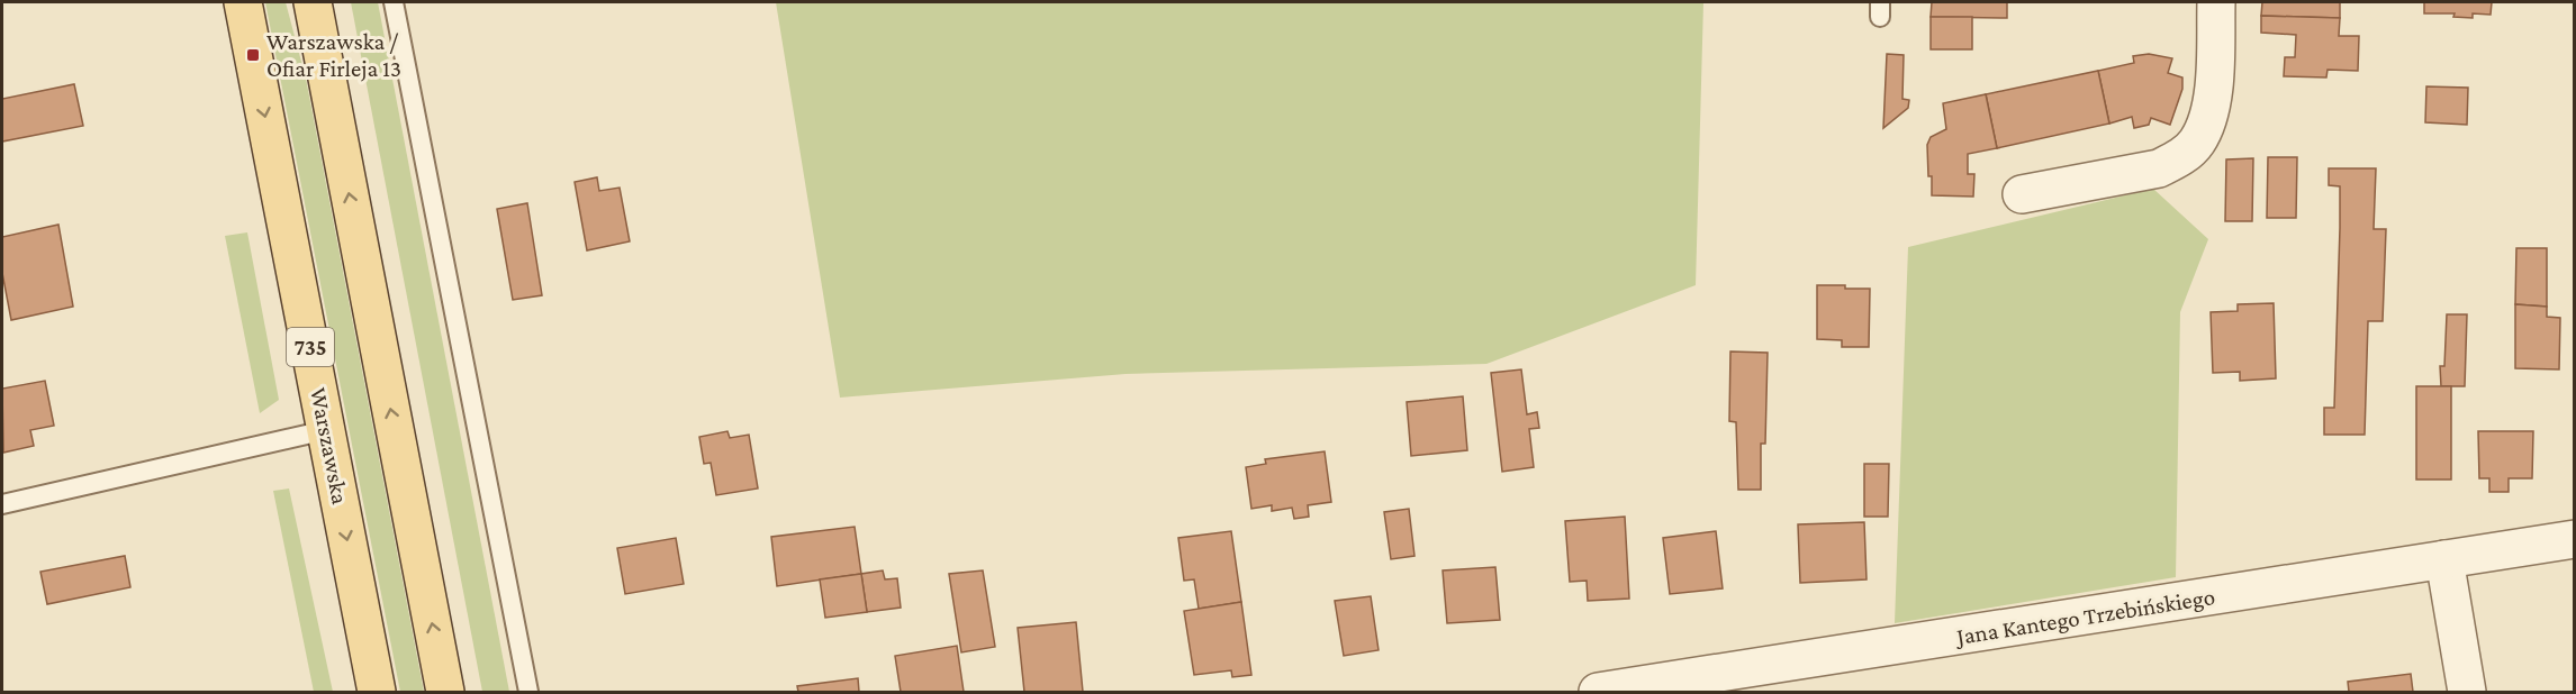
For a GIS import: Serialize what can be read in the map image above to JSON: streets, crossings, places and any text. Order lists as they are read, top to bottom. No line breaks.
{"streets":{"main road":["735","Warszawska"],"street":["Jana Kantego Trzebińskiego"]},"places":{"transit":["Warszawska / Ofiar Firleja 13"]}}
